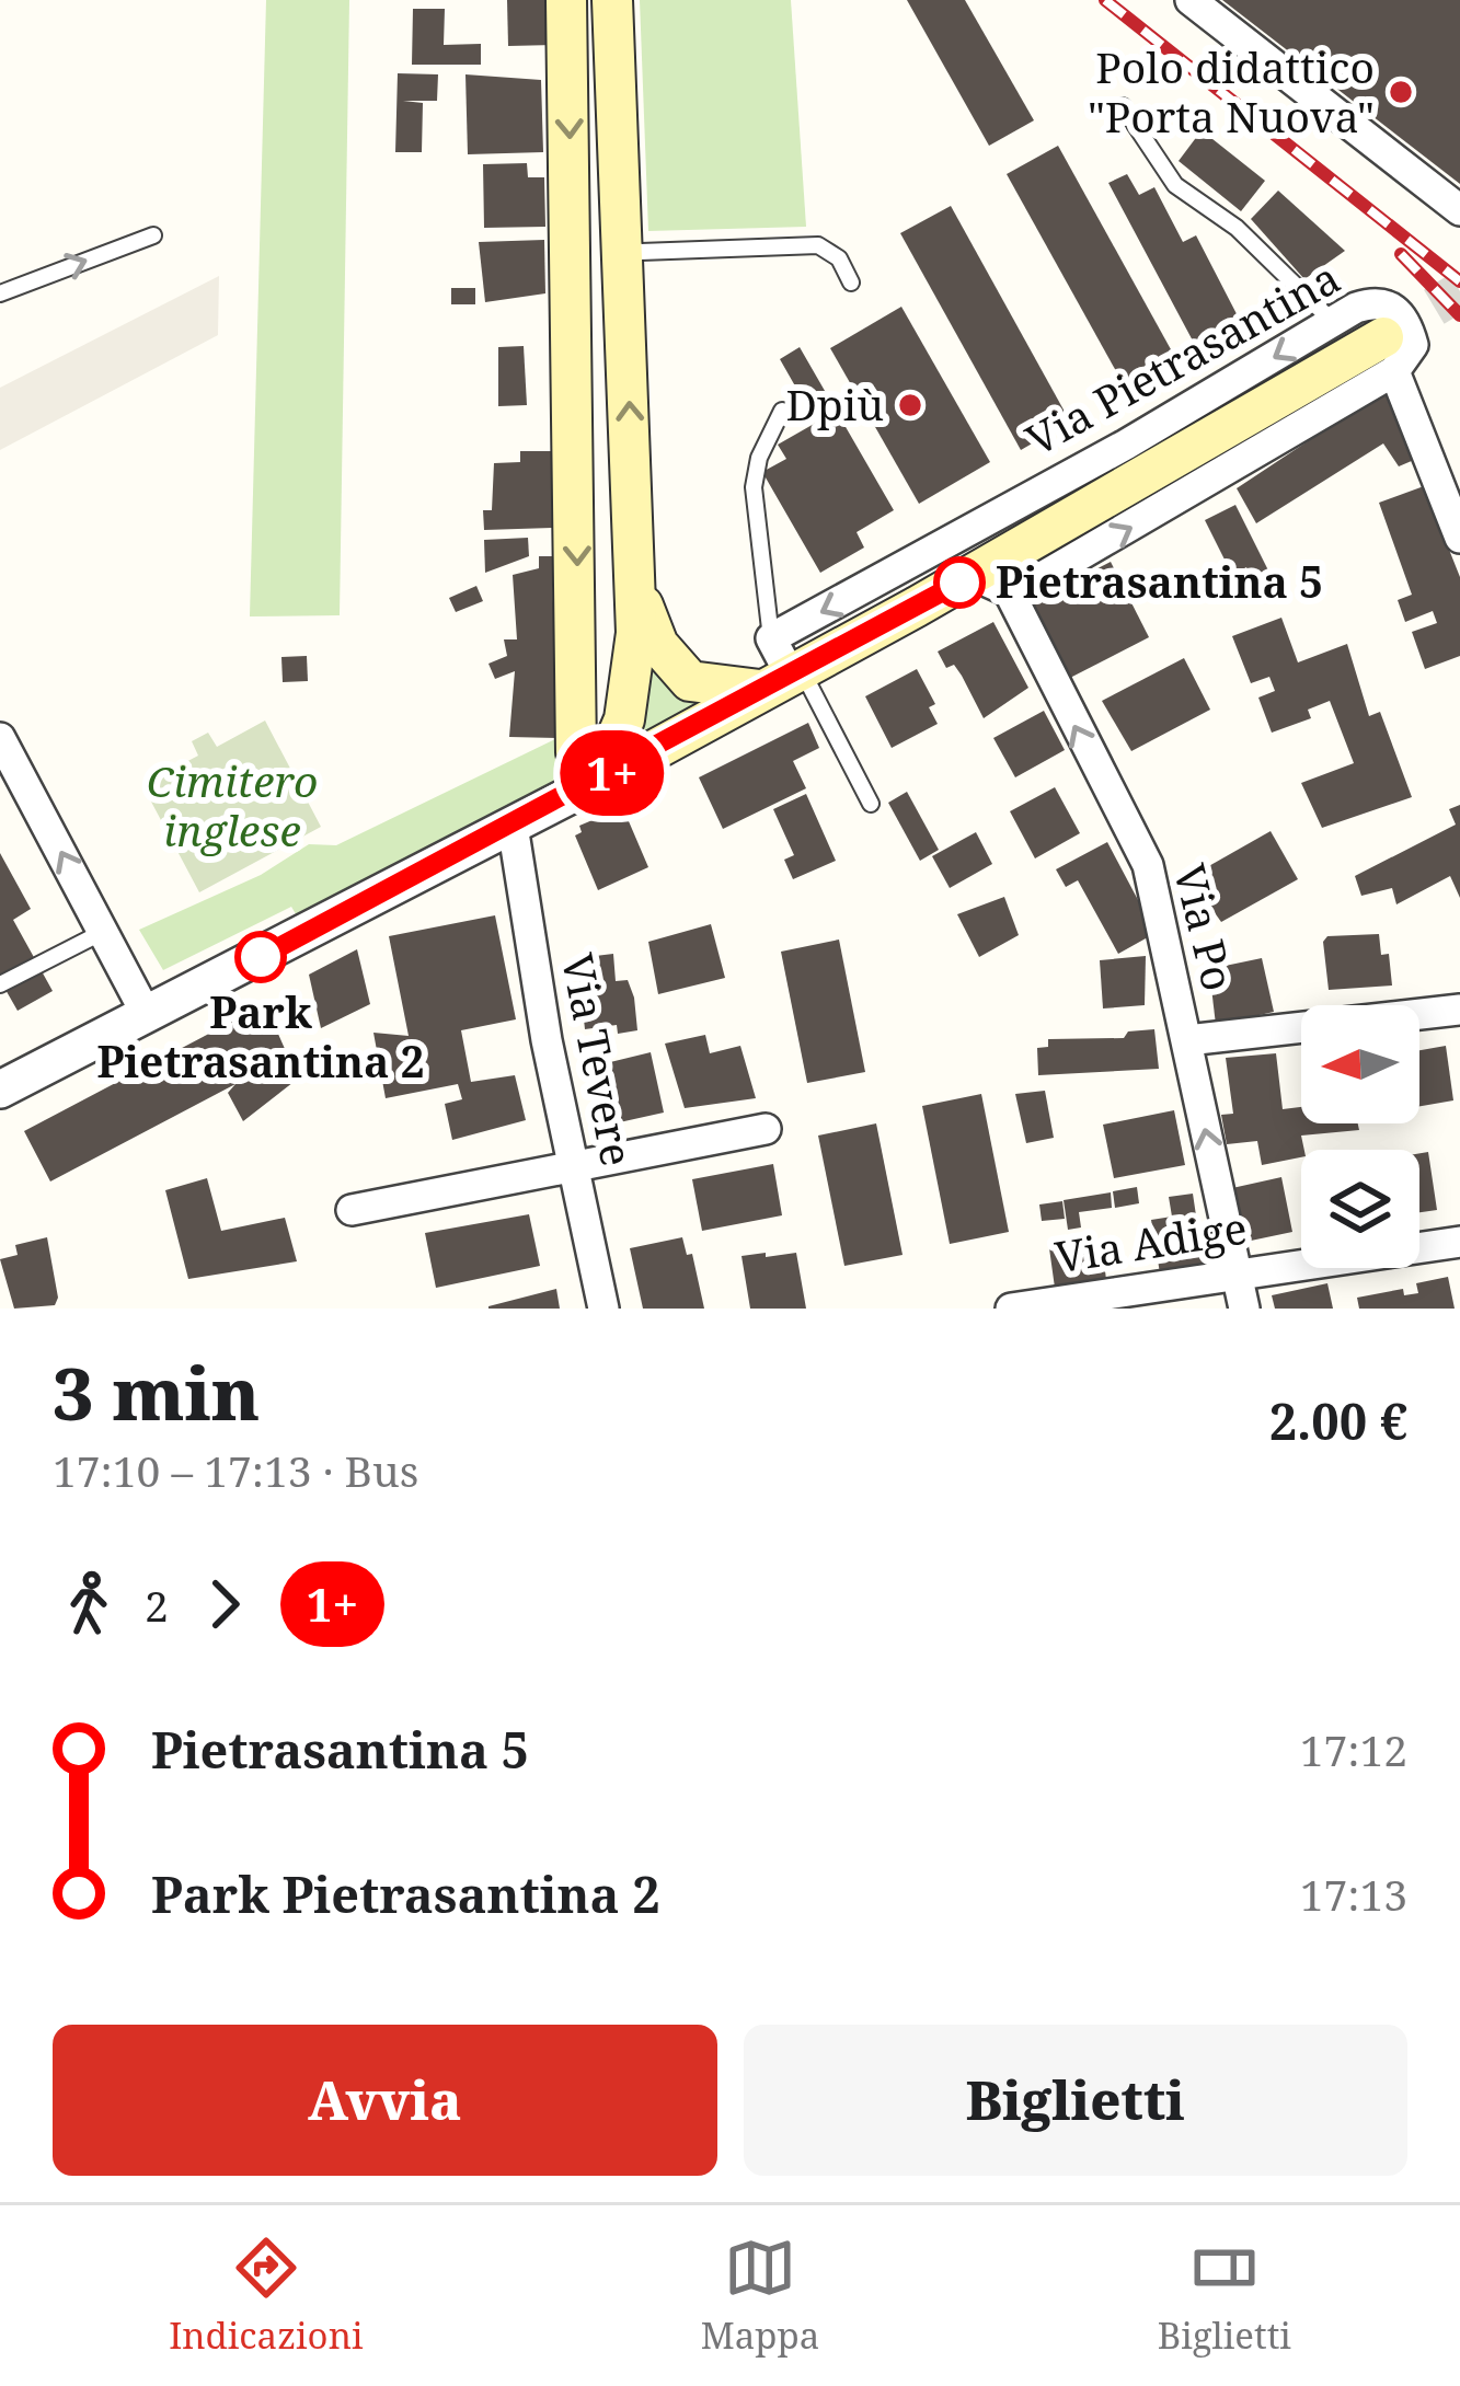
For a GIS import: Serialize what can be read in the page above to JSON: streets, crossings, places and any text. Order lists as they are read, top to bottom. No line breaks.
{"streets":{"main road":["Via Pietrasantina"],"street":["Via Po","Via Tevere","Via Adige"]},"crossings":[["Via Pietrasantina","Via Po"],["Via Pietrasantina","Via Tevere"],["Via Po","Via Adige"]],"one_way":["Via Po"],"parks":["Cimitero inglese"],"places":["Polo didattico \"Porta Nuova\"","Dpiù","Pietrasantina 5","Park Pietrasantina 2"],"lines":["bus line 1+"],"north":"left","page":{"on_map":"1+","heading":["3 min","17:10 – 17:13 · Bus","2.00 €"],"legs":["2","1+"],"list":[{"name":"Pietrasantina 5","value":"17:12"},{"name":"Park Pietrasantina 2","value":"17:13"}],"buttons":["Avvia","Biglietti"],"tabs":["Indicazioni","Mappa","Biglietti"]}}
